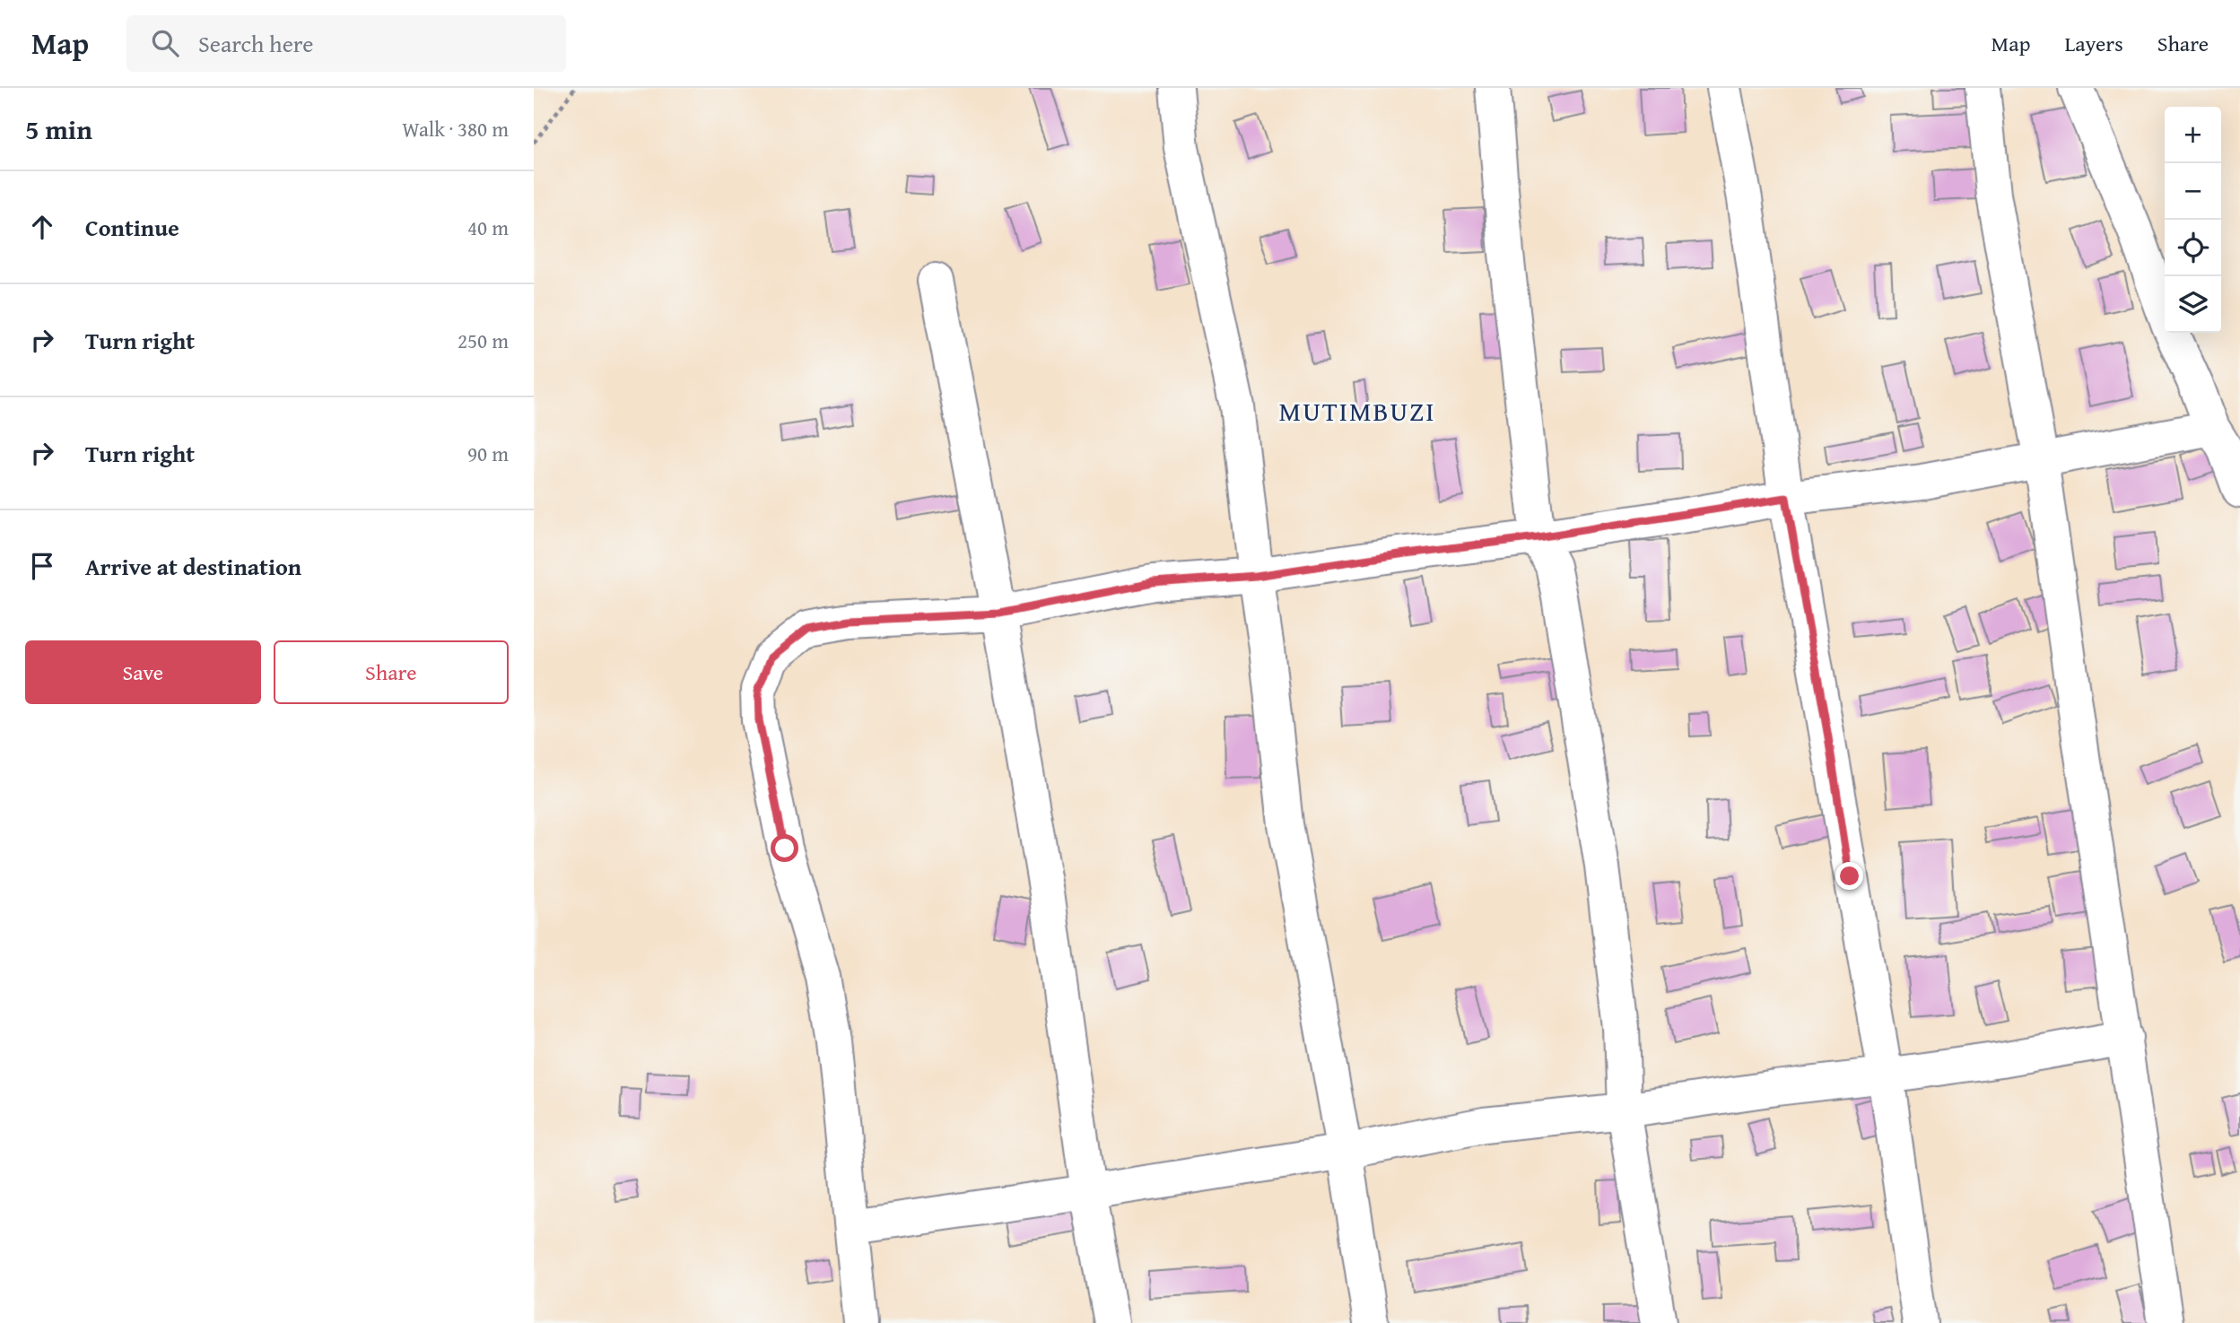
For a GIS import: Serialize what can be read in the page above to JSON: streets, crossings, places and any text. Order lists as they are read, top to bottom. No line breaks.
{"districts":["MUTIMBUZI"],"page":{"header":"Map","search":"Search here","nav":["Map","Layers","Share"],"heading":["5 min","Walk · 380 m"],"map_buttons":["+","−"],"list":[["Continue","40 m"],["Turn right","250 m"],["Turn right","90 m"],"Arrive at destination"],"buttons":["Save","Share"]}}
